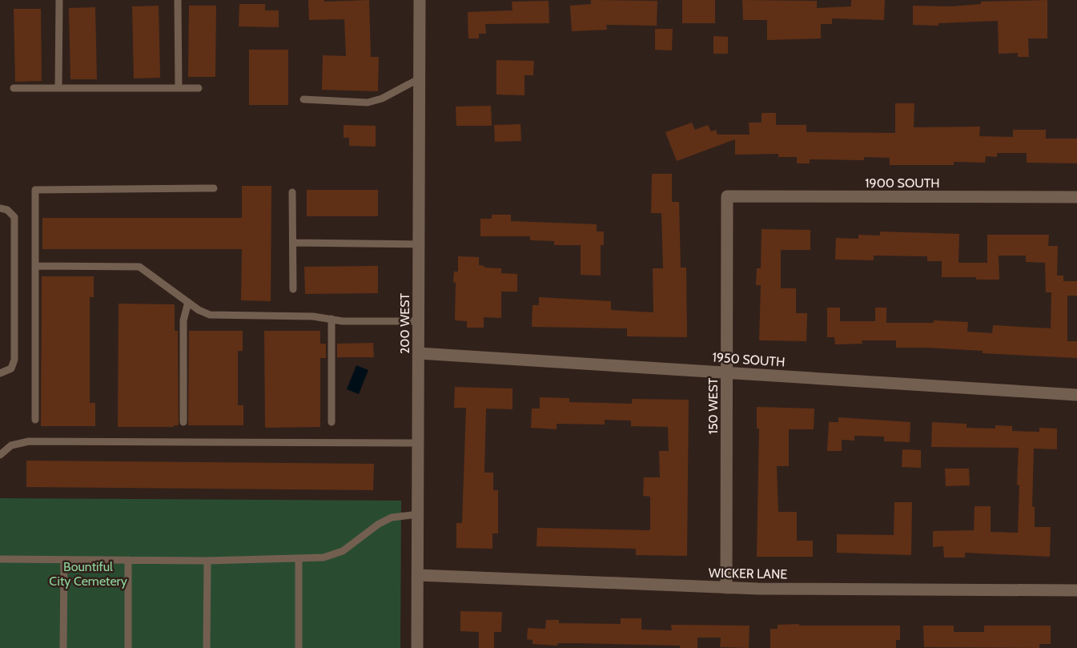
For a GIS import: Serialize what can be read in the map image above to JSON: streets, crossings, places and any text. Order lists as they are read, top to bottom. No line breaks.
{"streets":{"street":["1900 SOUTH","200 WEST","1950 SOUTH","150 WEST","WICKER LANE"]},"crossings":[["1900 SOUTH","150 WEST"],["200 WEST","1950 SOUTH"],["200 WEST","WICKER LANE"],["1950 SOUTH","150 WEST"],["150 WEST","WICKER LANE"]],"parks":["Bountiful City Cemetery"]}
